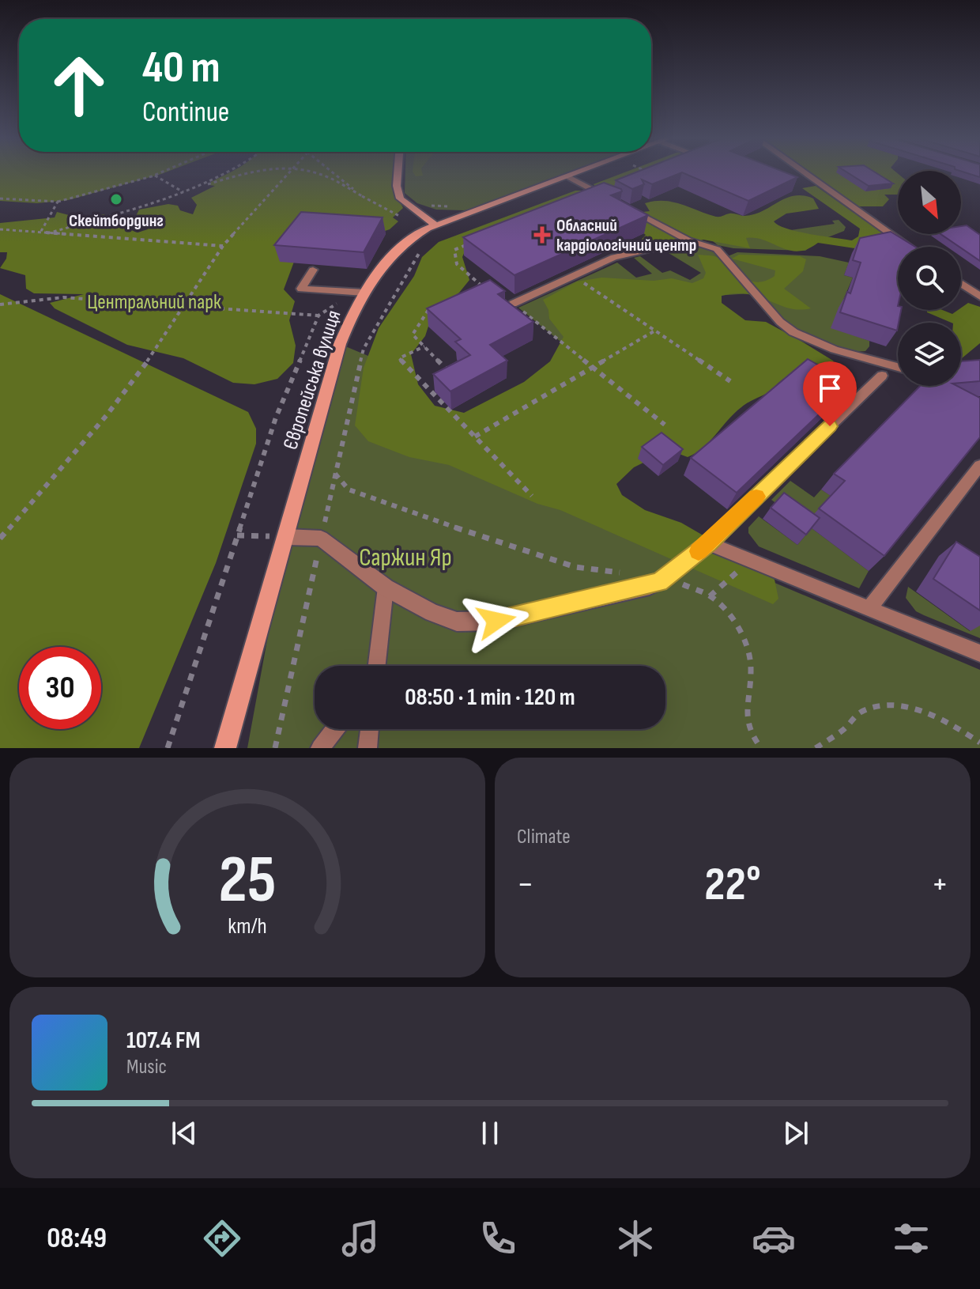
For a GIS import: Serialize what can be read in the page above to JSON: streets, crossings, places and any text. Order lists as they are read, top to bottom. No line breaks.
{"streets":{"main road":["Європейська вулиця"]},"parks":["Центральний парк","Саржин Яр"],"places":{"other":["Скейтбординг"],"health":["Обласний кардiологiчний центр"]},"north":"bottom right","page":{"turn":["40 m","Continue"],"limit":"30","trip":"08:50 · 1 min · 120 m","tile":"Climate","heat":["−","22°","+"],"song":["107.4 FM","Music"],"tabs":"08:49","gauge":["25","km/h"]}}
